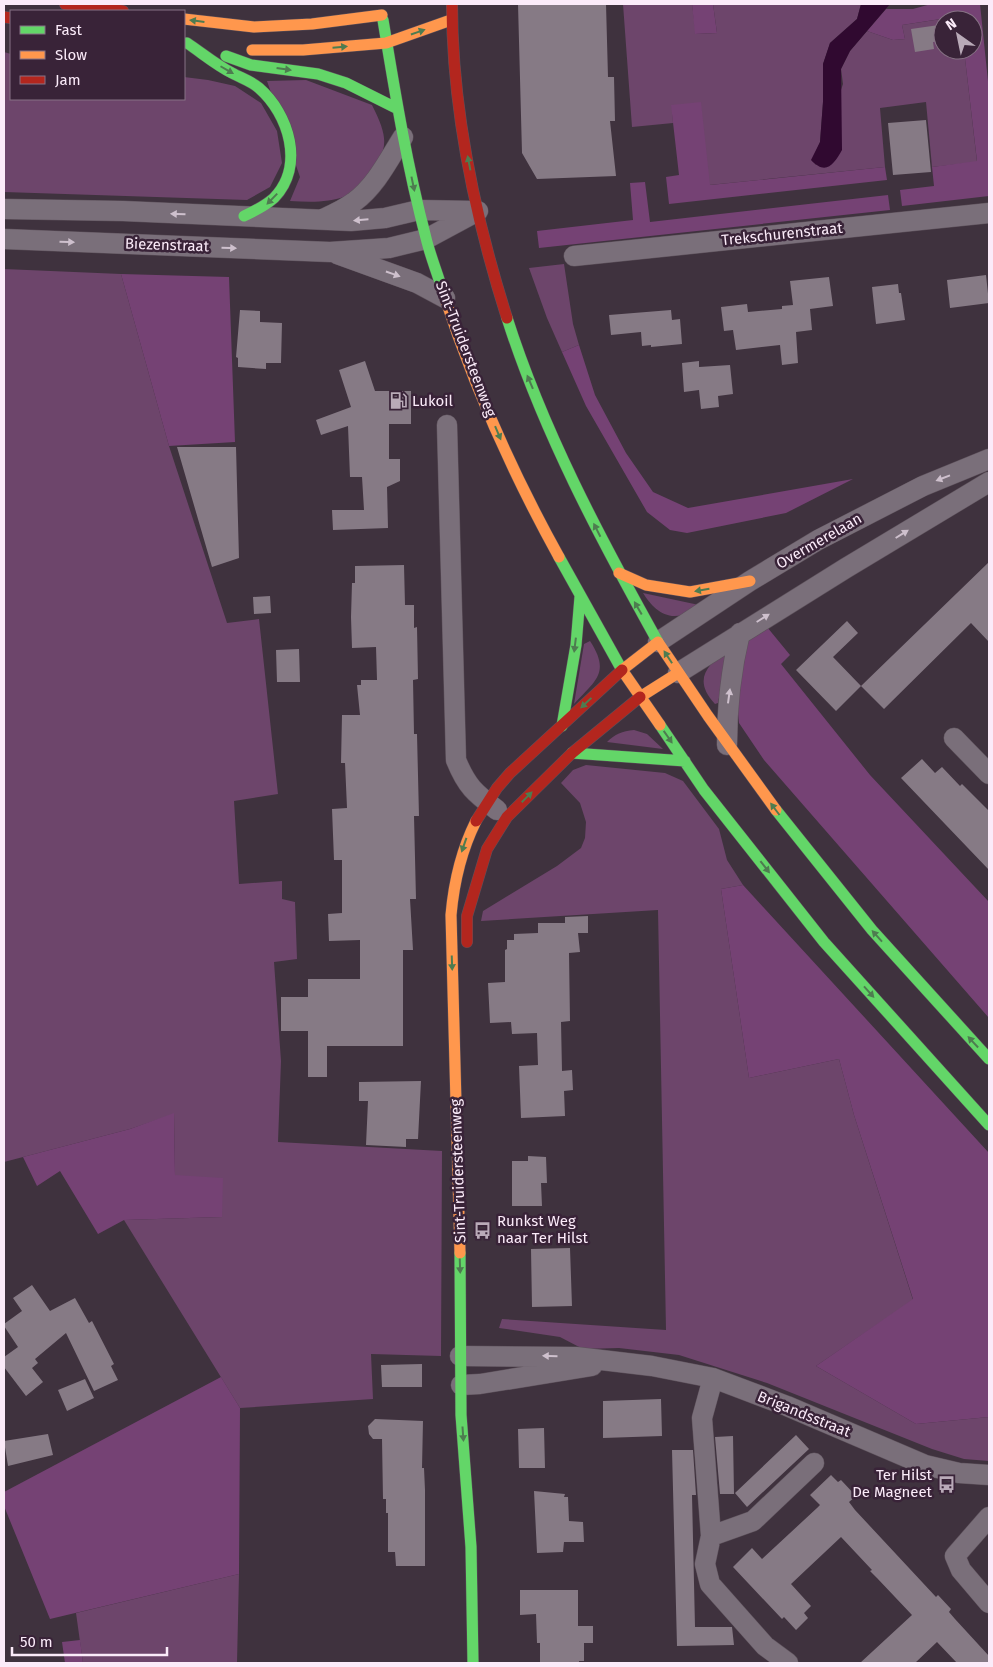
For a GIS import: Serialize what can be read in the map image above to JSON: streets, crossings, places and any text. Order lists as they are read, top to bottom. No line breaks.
{"streets":{"main road":["Sint-Truidersteenweg"],"street":["Trekschurenstraat","Biezenstraat","Overmerelaan","Brigandsstraat"]},"crossings":[["Biezenstraat","Sint-Truidersteenweg"],["Sint-Truidersteenweg","Overmerelaan"],["Sint-Truidersteenweg","Brigandsstraat"]],"places":{"fuel station":["Lukoil"],"bus stop":["Runkst Weg naar Ter Hilst","Ter Hilst De Magneet"]},"legend":["Fast","Slow","Jam"],"scale_bar":"50 m","north":"top left"}
